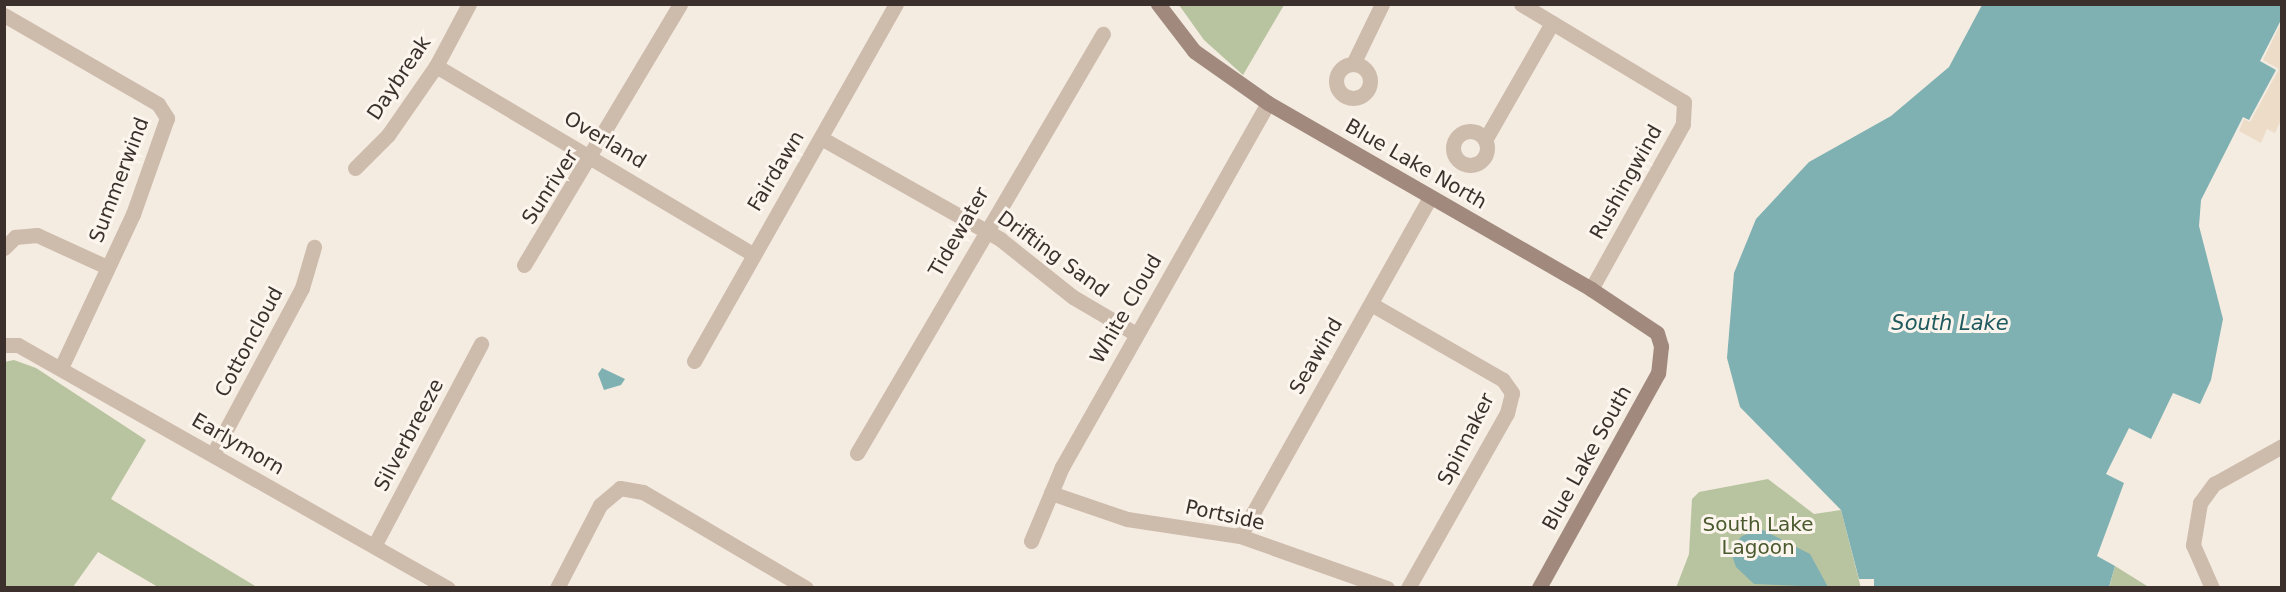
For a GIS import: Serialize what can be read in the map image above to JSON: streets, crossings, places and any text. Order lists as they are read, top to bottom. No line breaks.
{"streets":{"street":["Daybreak","Overland","Blue Lake North","Fairdawn","Summerwind","Rushingwind","Sunriver","Tidewater","Drifting Sand","White Cloud","Cottoncloud","Seawind","Silverbreeze","Spinnaker","Earlymorn","Blue Lake South","Portside"]},"crossings":[["Daybreak","Overland"],["Overland","Fairdawn"],["Overland","Sunriver"],["Blue Lake North","Rushingwind"],["Blue Lake North","White Cloud"],["Blue Lake North","Seawind"],["Blue Lake North","Blue Lake South"],["Fairdawn","Drifting Sand"],["Summerwind","Earlymorn"],["Tidewater","Drifting Sand"],["Drifting Sand","White Cloud"],["White Cloud","Portside"],["Cottoncloud","Earlymorn"],["Seawind","Spinnaker"],["Seawind","Portside"],["Silverbreeze","Earlymorn"]],"water":["South Lake"],"parks":["South Lake Lagoon"]}
